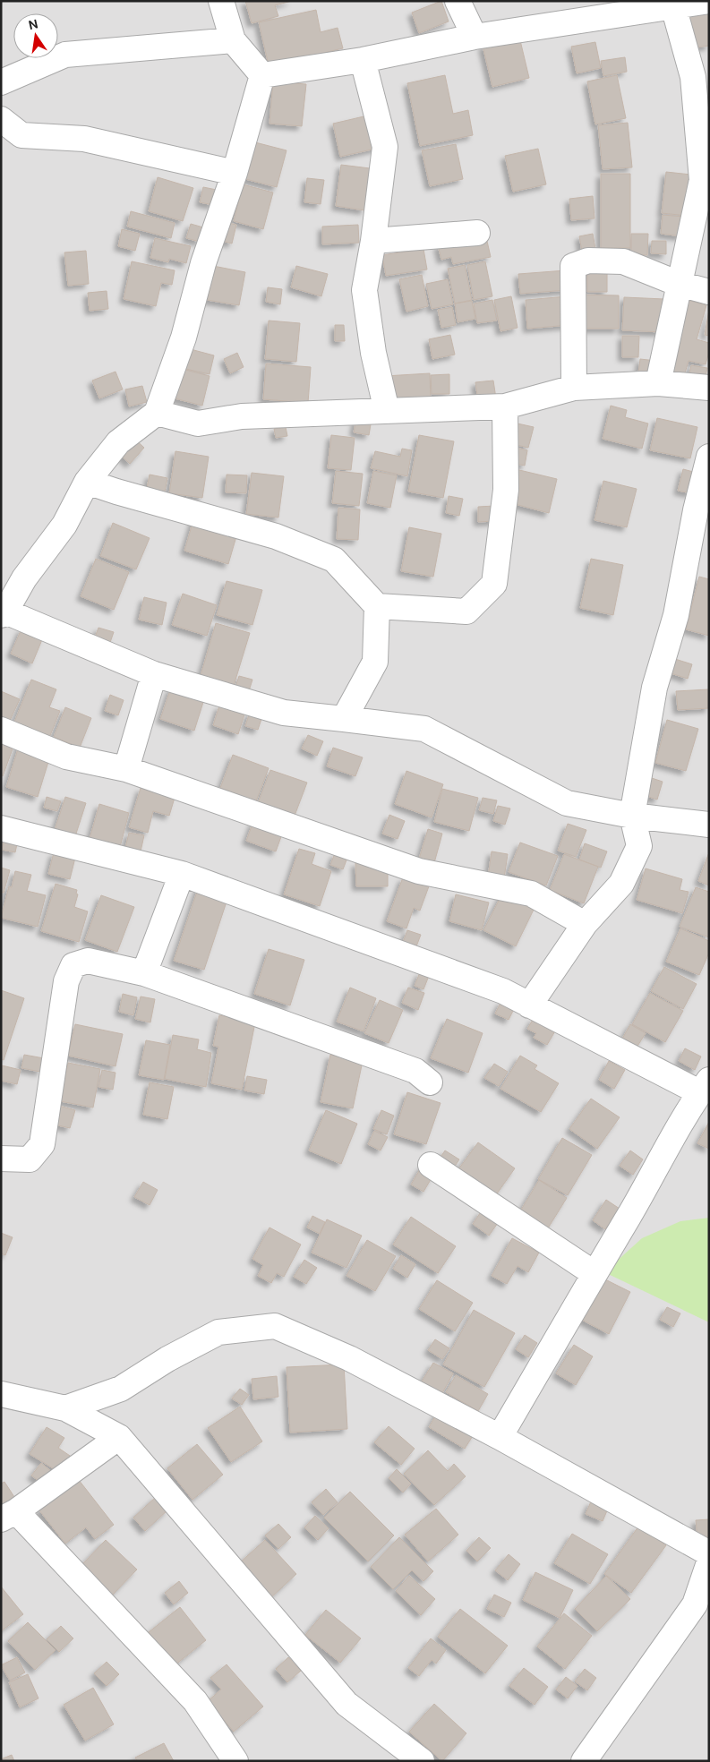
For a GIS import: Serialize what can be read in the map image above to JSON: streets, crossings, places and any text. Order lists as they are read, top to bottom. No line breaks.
{"north":"top"}
